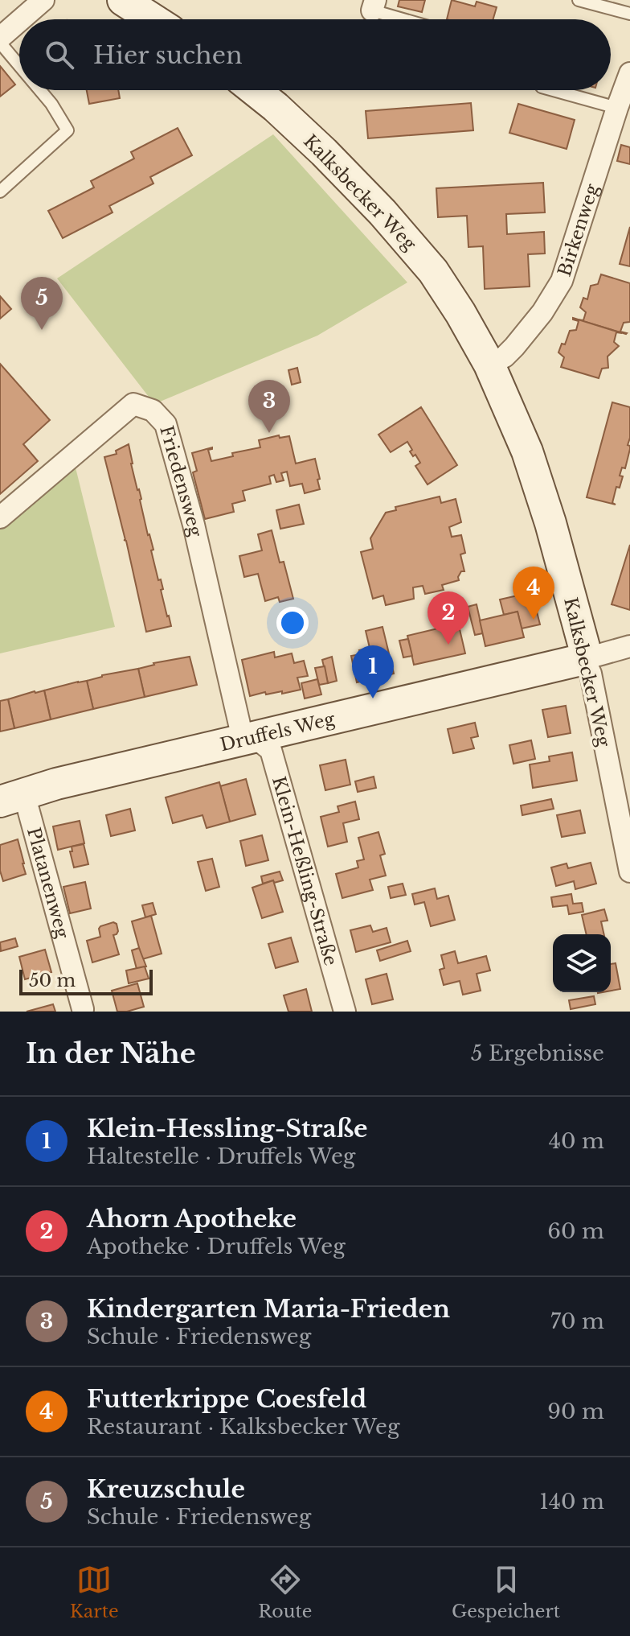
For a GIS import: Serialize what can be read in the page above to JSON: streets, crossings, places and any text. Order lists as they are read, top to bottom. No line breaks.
{"streets":{"street":["Kalksbecker Weg","Birkenweg","Friedensweg","Druffels Weg","Klein-Heßling-Straße","Platanenweg"]},"crossings":[["Kalksbecker Weg","Birkenweg"],["Kalksbecker Weg","Druffels Weg"],["Friedensweg","Druffels Weg"],["Friedensweg","Klein-Heßling-Straße"],["Druffels Weg","Klein-Heßling-Straße"],["Druffels Weg","Platanenweg"]],"scale_bar":"50 m","page":{"search":"Hier suchen","pins":["5","3","4","2","1"],"scale":"50 m","heading":["In der Nähe","5 Ergebnisse"],"list":[{"mark":"1","name":"Klein-Hessling-Straße","note":"Haltestelle · Druffels Weg","value":"40 m"},{"mark":"2","name":"Ahorn Apotheke","note":"Apotheke · Druffels Weg","value":"60 m"},{"mark":"3","name":"Kindergarten Maria-Frieden","note":"Schule · Friedensweg","value":"70 m"},{"mark":"4","name":"Futterkrippe Coesfeld","note":"Restaurant · Kalksbecker Weg","value":"90 m"},{"mark":"5","name":"Kreuzschule","note":"Schule · Friedensweg","value":"140 m"}],"nav":["Karte","Route","Gespeichert"]}}
